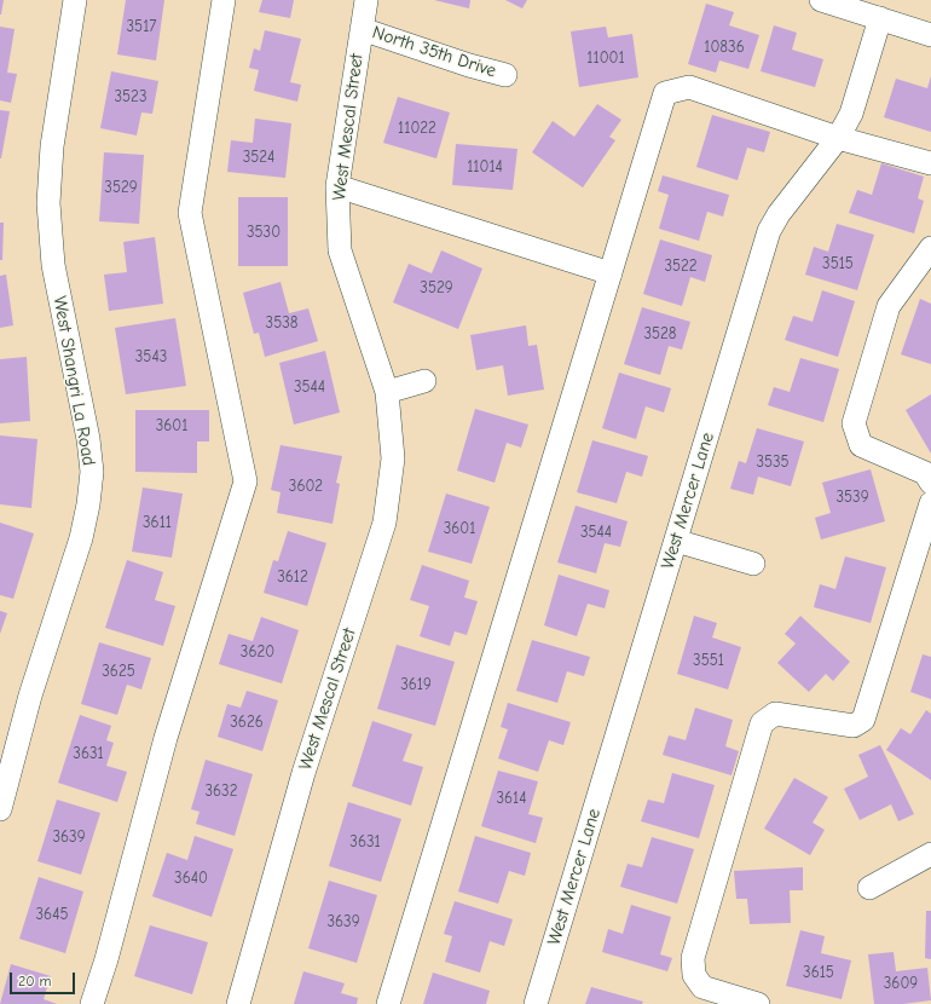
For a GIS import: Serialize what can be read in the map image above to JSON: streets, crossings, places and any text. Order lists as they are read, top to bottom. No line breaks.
{"streets":{"street":["North 35th Drive","West Mescal Street","West Shangri La Road","West Mercer Lane"]},"crossings":[["North 35th Drive","West Mescal Street"]],"house_numbers":["3517","10836","11001","3523","11022","3524","11014","3529","3530","3515","3522","3529","3538","3528","3543","3544","3601","3535","3602","3539","3611","3601","3544","3612","3620","3551","3625","3619","3626","3631","3632","3614","3639","3631","3640","3645","3639","3615","3609"],"scale_bar":"20 m"}
